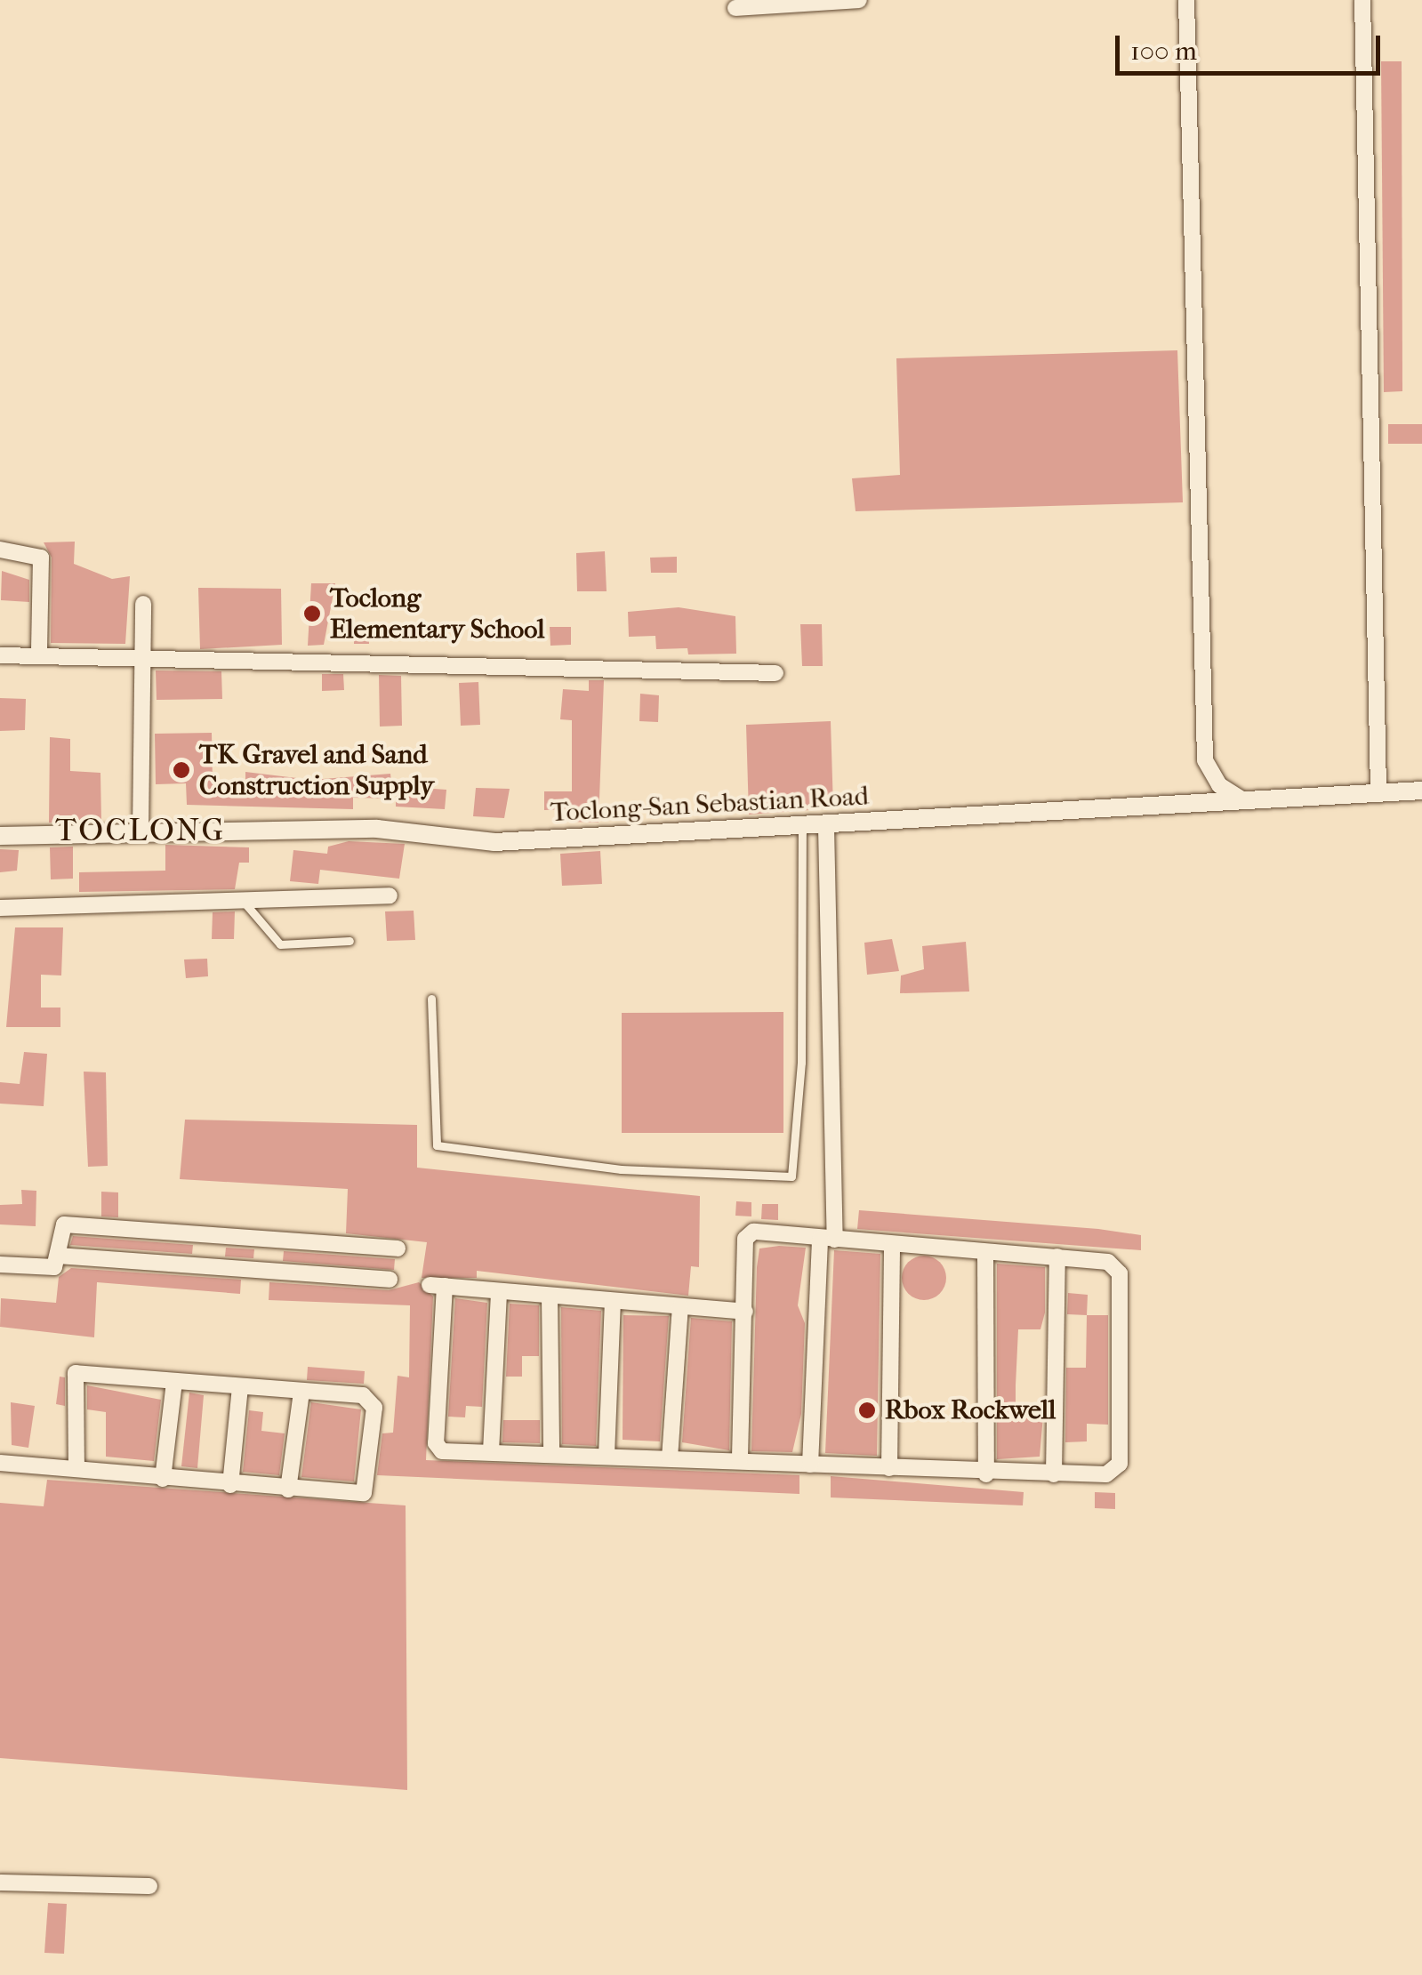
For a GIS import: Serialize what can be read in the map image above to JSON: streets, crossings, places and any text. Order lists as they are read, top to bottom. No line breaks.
{"streets":{"street":["Toclong-San Sebastian Road"]},"districts":["TOCLONG"],"places":["Toclong Elementary School","TK Gravel and Sand Construction Supply","Rbox Rockwell"],"scale_bar":"100 m"}
